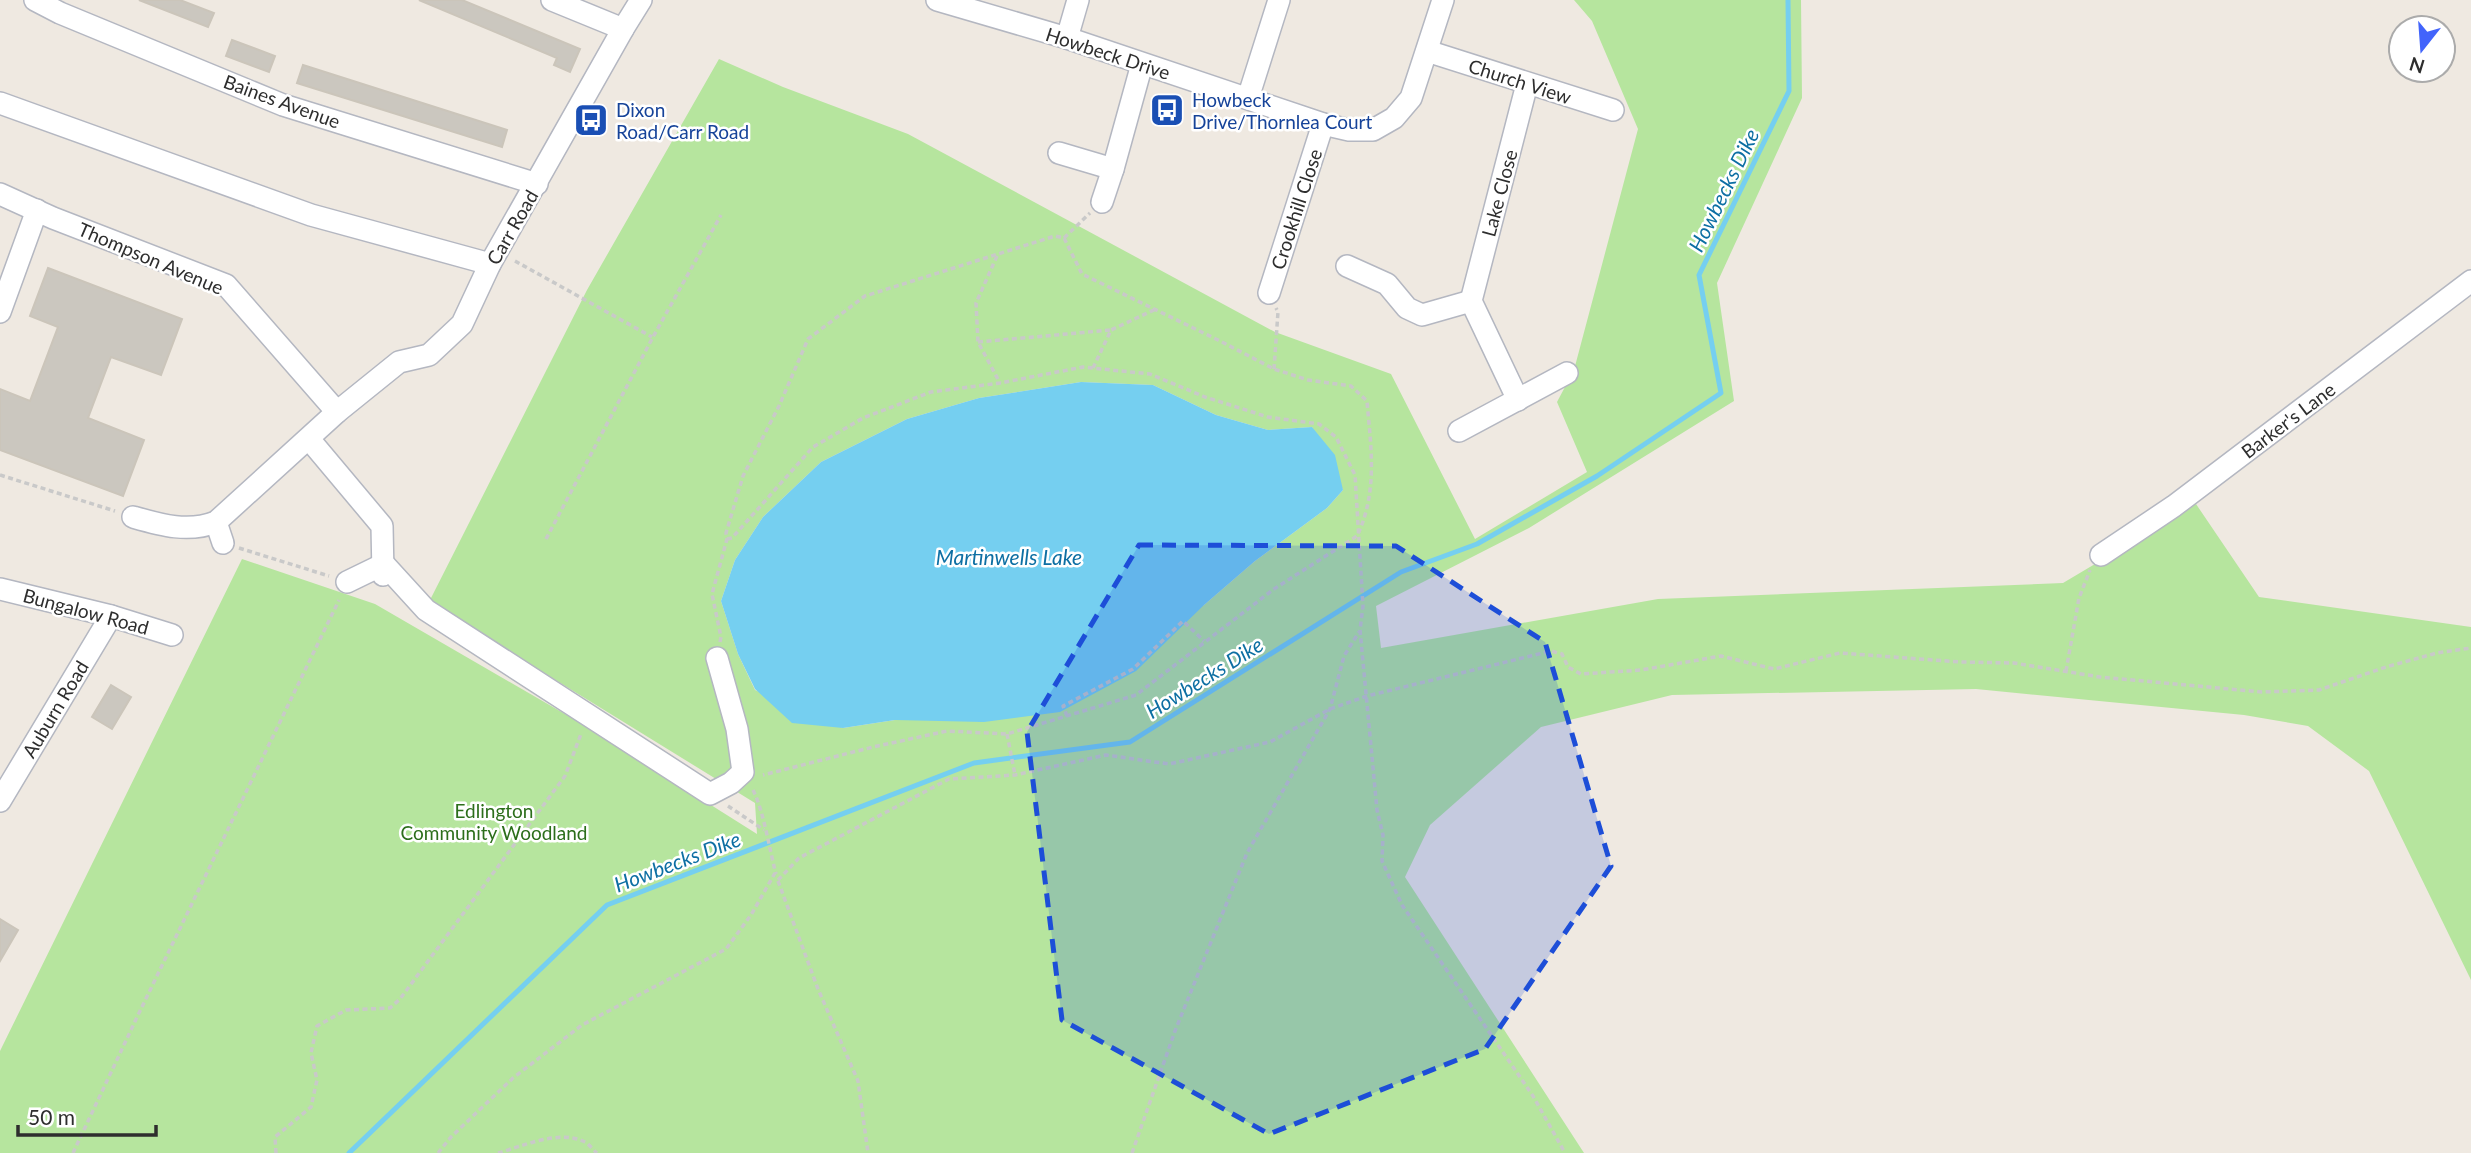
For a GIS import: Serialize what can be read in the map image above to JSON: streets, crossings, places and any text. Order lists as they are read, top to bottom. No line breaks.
{"streets":{"street":["Howbeck Drive","Church View","Baines Avenue","Lake Close","Crookhill Close","Carr Road","Thompson Avenue","Barker's Lane","Bungalow Road","Auburn Road"]},"crossings":[["Howbeck Drive","Church View"],["Howbeck Drive","Crookhill Close"],["Church View","Lake Close"],["Baines Avenue","Carr Road"],["Carr Road","Thompson Avenue"],["Bungalow Road","Auburn Road"]],"water":["Howbecks Dike","Martinwells Lake"],"parks":["Edlington Community Woodland"],"places":{"bus stop":["Howbeck Drive/Thornlea Court","Dixon Road/Carr Road"]},"scale_bar":"50 m","north":"bottom"}
